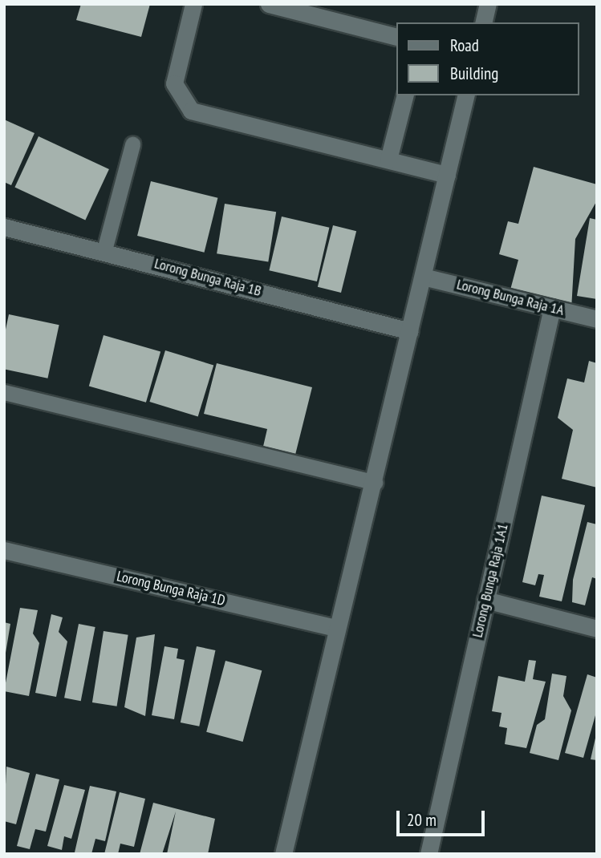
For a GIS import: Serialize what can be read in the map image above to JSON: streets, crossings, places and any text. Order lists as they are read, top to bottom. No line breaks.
{"streets":{"street":["Lorong Bunga Raja 1B","Lorong Bunga Raja 1A","Lorong Bunga Raja 1A1","Lorong Bunga Raja 1D"]},"crossings":[["Lorong Bunga Raja 1A","Lorong Bunga Raja 1A1"]],"legend":["Road","Building"],"scale_bar":"20 m"}
